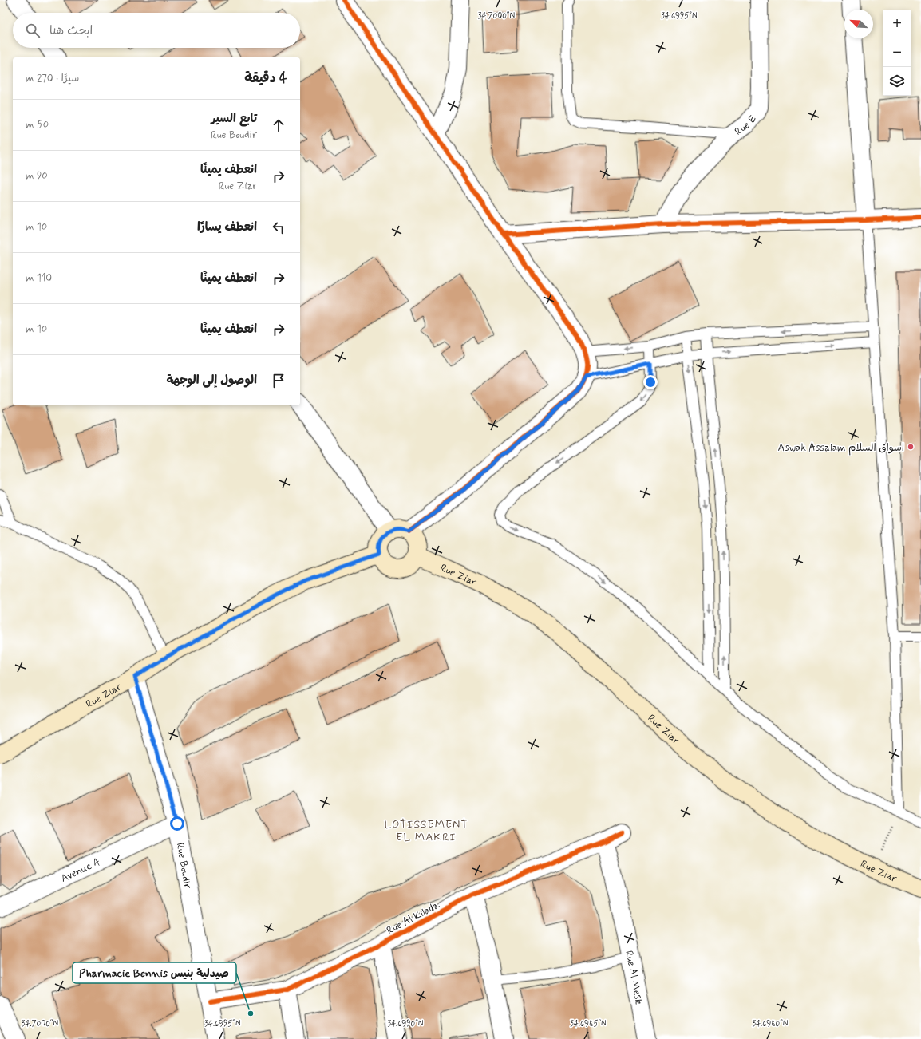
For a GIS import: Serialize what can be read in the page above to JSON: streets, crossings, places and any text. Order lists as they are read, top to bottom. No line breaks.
{"streets":{"main road":["Rue Ziar"],"street":["Rue E","Rue Boudir","Avenue A","Rue Al Kilada","Rue Al Mesk"]},"crossings":[["Rue Ziar","Rue Boudir"],["Rue Boudir","Avenue A"],["Rue Boudir","Rue Al Kilada"],["Rue Al Kilada","Rue Al Mesk"]],"districts":["LOTISSEMENT EL MAKRI"],"places":["Aswak Assalam اسواق السلام","Pharmacie Bennis صيدلية بنيس"],"north":"top left","page":{"map_buttons":["+","−"],"search":"ابحث هنا","heading":["4 دقيقة","سيرًا · 270 m"],"list":[["تابع السير","Rue Boudir","50 m"],["انعطف يمينًا","Rue Ziar","90 m"],["انعطف يسارًا","10 m"],["انعطف يمينًا","110 m"],["انعطف يمينًا","10 m"],"الوصول إلى الوجهة"]},"coordinates":["34.7000°N","34.6995°N","34.6990°N","34.6985°N","34.6980°N"]}
